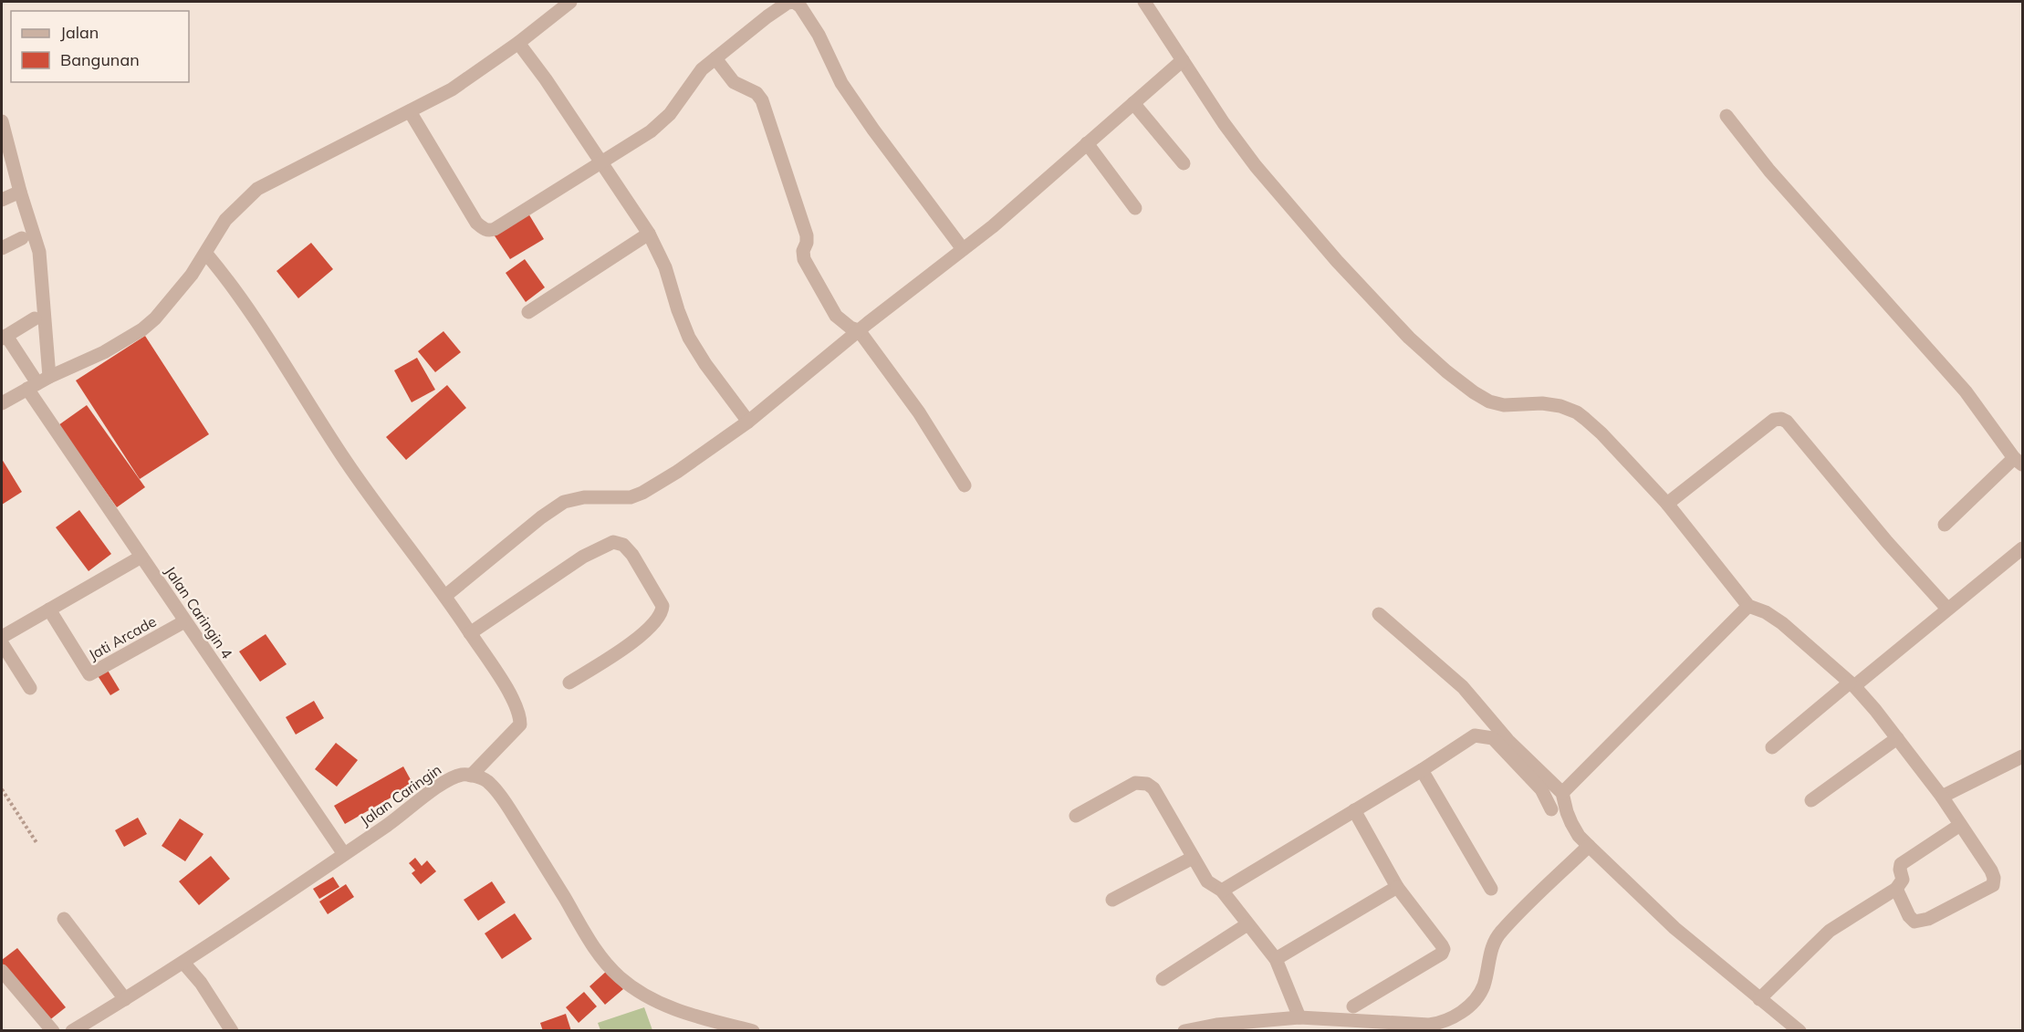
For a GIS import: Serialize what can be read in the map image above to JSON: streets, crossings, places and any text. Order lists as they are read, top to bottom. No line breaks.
{"streets":{"street":["Jalan Caringin 4","Jati Arcade","Jalan Caringin"]},"crossings":[["Jalan Caringin 4","Jalan Caringin"]],"legend":["Jalan","Bangunan"]}
